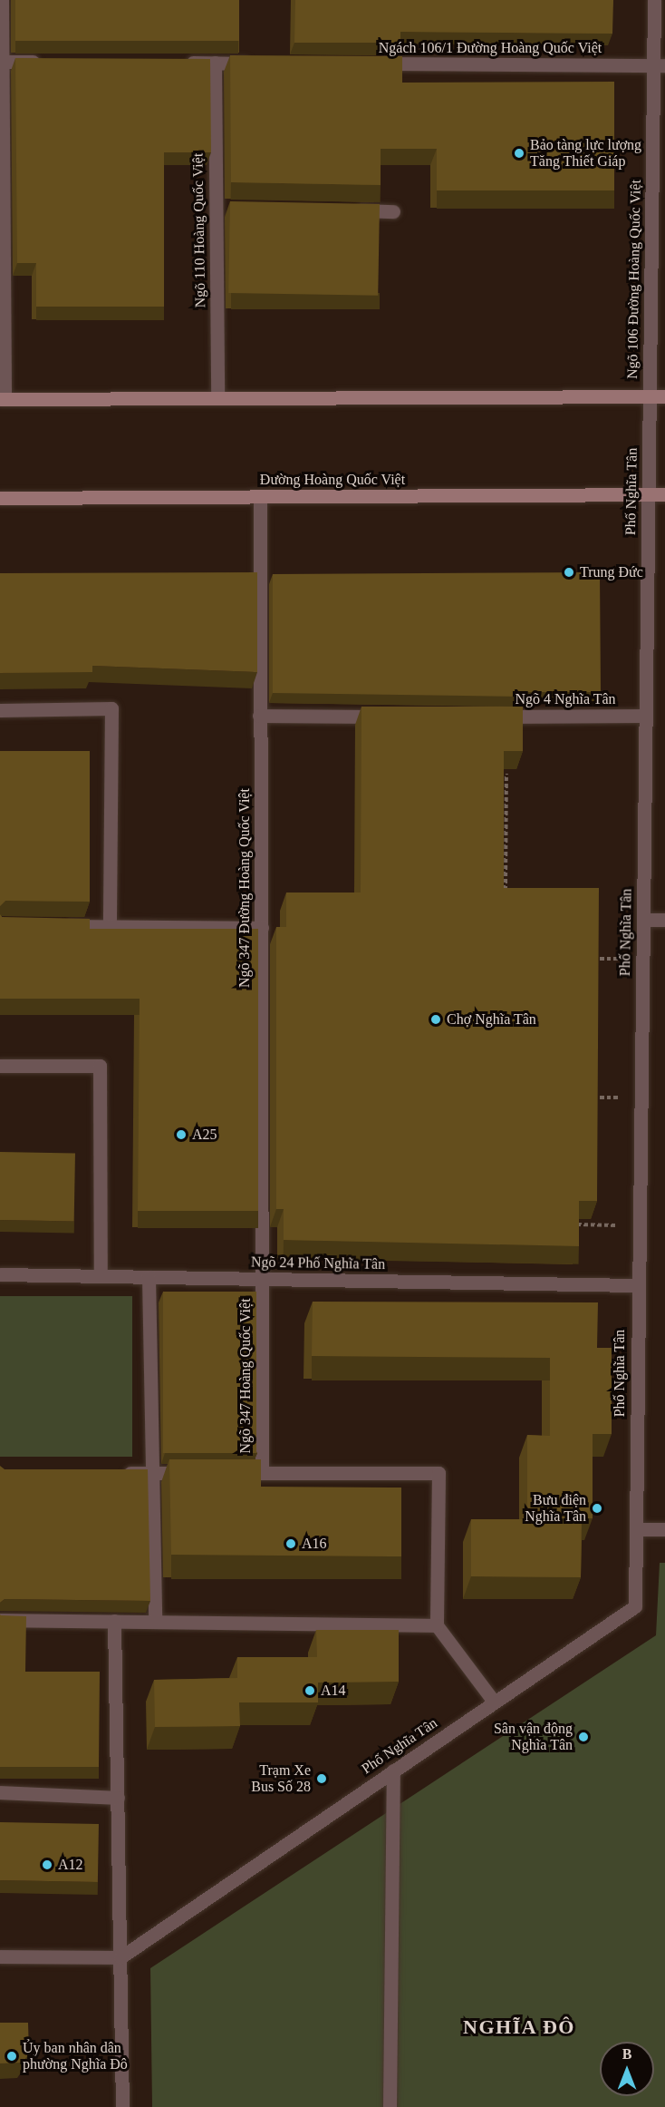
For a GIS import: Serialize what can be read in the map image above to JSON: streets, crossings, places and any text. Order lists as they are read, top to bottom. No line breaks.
{"streets":{"main road":["Đường Hoàng Quốc Việt"],"street":["Ngách 106/1 Đường Hoàng Quốc Việt","Ngõ 110 Hoàng Quốc Việt","Ngõ 106 Đường Hoàng Quốc Việt","Phố Nghĩa Tân","Ngõ 4 Nghĩa Tân","Ngõ 347 Đường Hoàng Quốc Việt","Ngõ 24 Phố Nghĩa Tân","Ngõ 347 Hoàng Quốc Việt"]},"crossings":[["Ngách 106/1 Đường Hoàng Quốc Việt","Ngõ 106 Đường Hoàng Quốc Việt"],["Ngõ 106 Đường Hoàng Quốc Việt","Phố Nghĩa Tân"],["Đường Hoàng Quốc Việt","Phố Nghĩa Tân"],["Đường Hoàng Quốc Việt","Ngõ 347 Đường Hoàng Quốc Việt"],["Phố Nghĩa Tân","Ngõ 4 Nghĩa Tân"],["Phố Nghĩa Tân","Ngõ 24 Phố Nghĩa Tân"],["Ngõ 347 Đường Hoàng Quốc Việt","Ngõ 24 Phố Nghĩa Tân"],["Ngõ 347 Đường Hoàng Quốc Việt","Ngõ 347 Hoàng Quốc Việt"],["Ngõ 24 Phố Nghĩa Tân","Ngõ 347 Hoàng Quốc Việt"]],"districts":["NGHĨA ĐÔ"],"places":["Bảo tàng lực lượng Tăng Thiết Giáp","Trung Đức","Chợ Nghĩa Tân","A25","Bưu điện Nghĩa Tân","A16","A14","Sân vận động Nghĩa Tân","Trạm Xe Bus Số 28","A12","Ủy ban nhân dân phường Nghĩa Đô"],"north":"top"}
